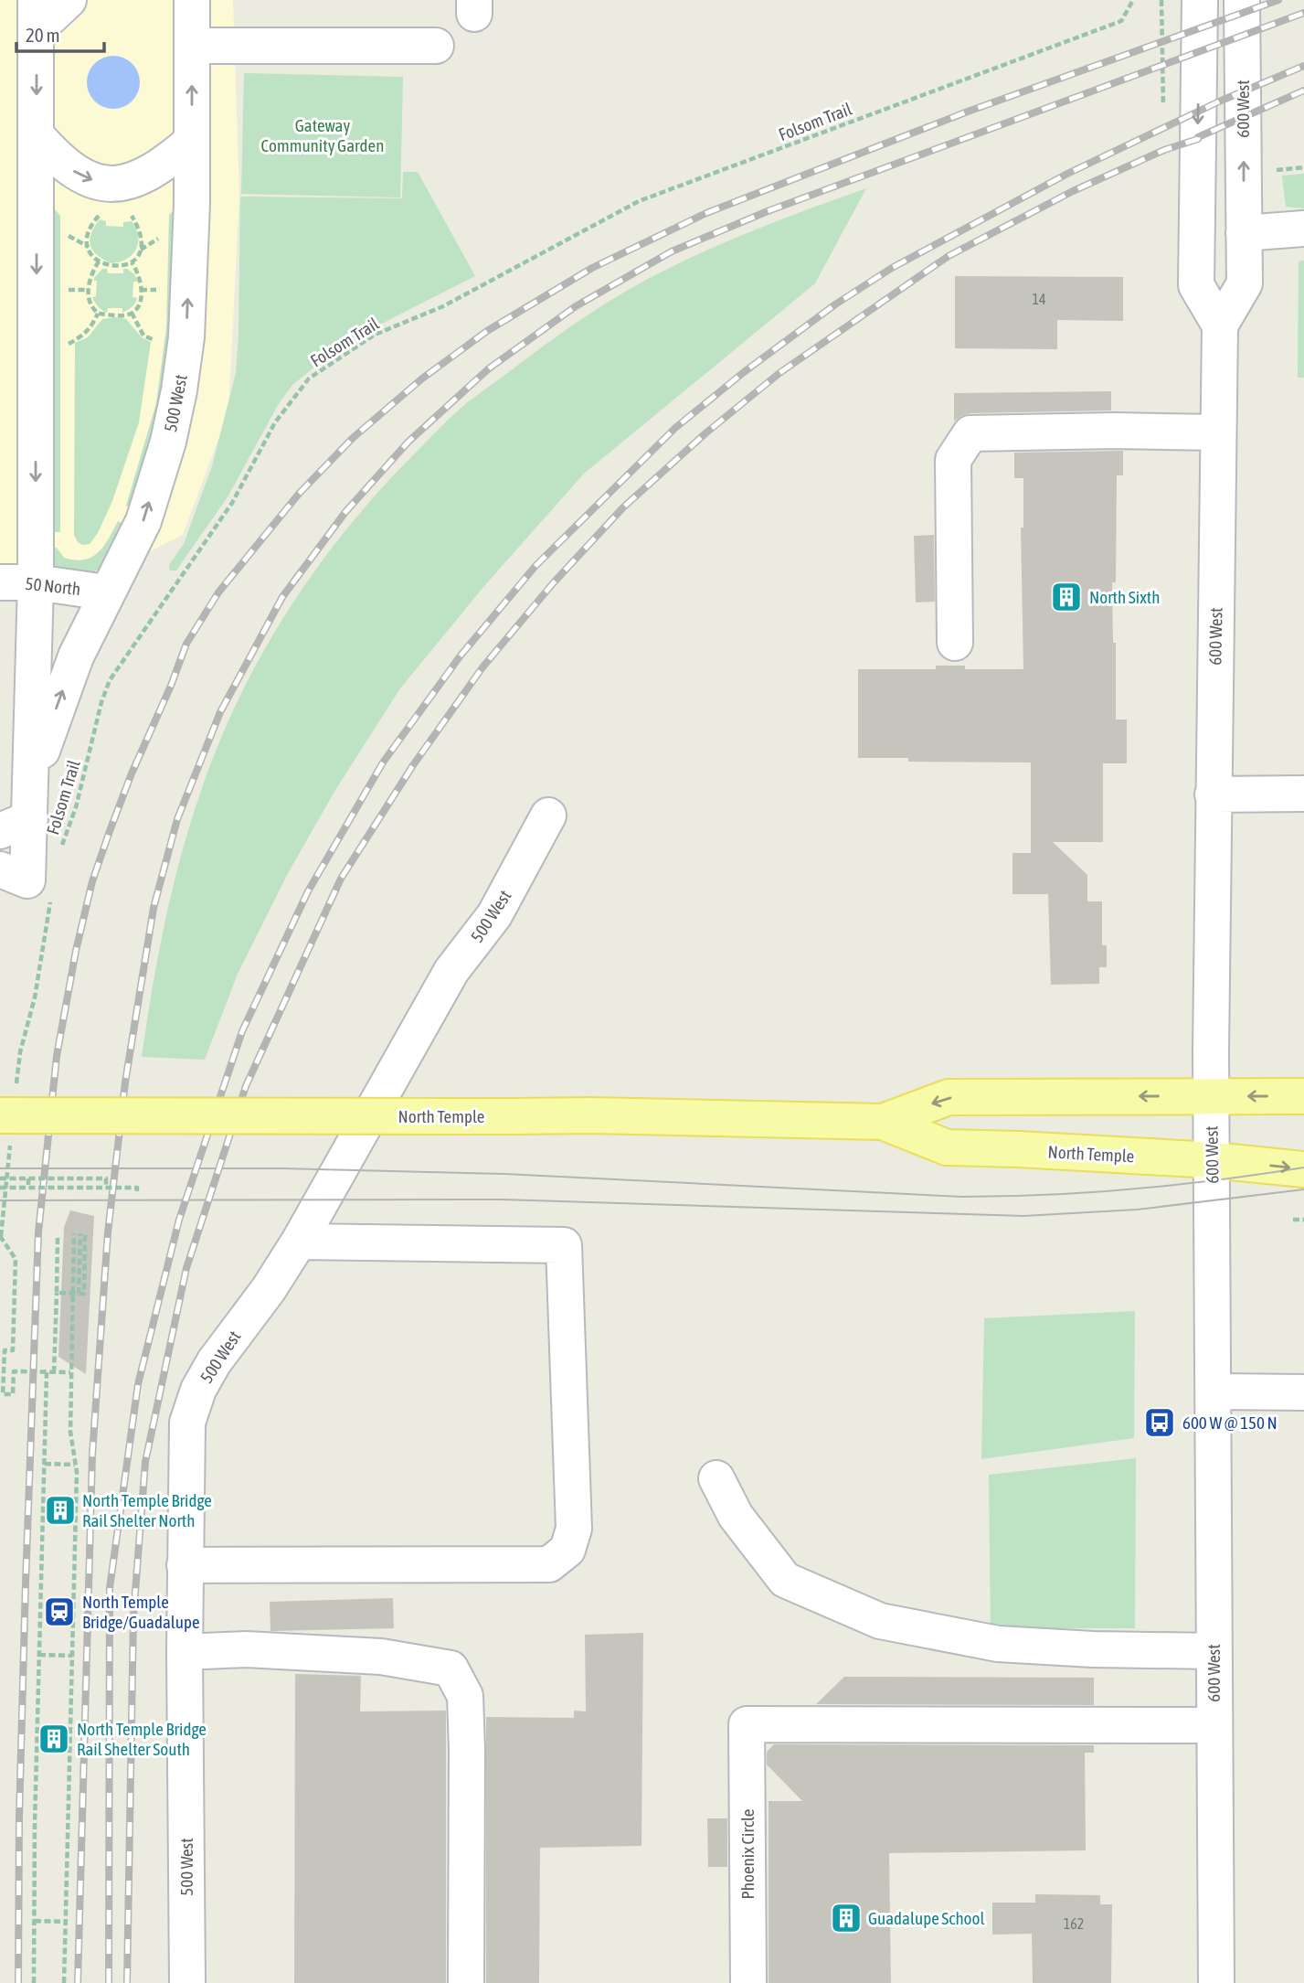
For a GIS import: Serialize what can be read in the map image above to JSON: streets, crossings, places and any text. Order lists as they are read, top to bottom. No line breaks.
{"streets":{"main road":["North Temple"],"street":["600 West","500 West","50 North","Phoenix Circle"],"path":["Folsom Trail"]},"crossings":[["600 West","North Temple"],["600 West","Phoenix Circle"],["500 West","50 North"]],"parks":["Gateway Community Garden"],"places":{"building":["North Sixth","North Temple Bridge Rail Shelter North","North Temple Bridge Rail Shelter South","Guadalupe School"],"bus stop":["600 W @ 150 N"],"station":["North Temple Bridge/Guadalupe"]},"house_numbers":["14","162"],"scale_bar":"20 m"}
